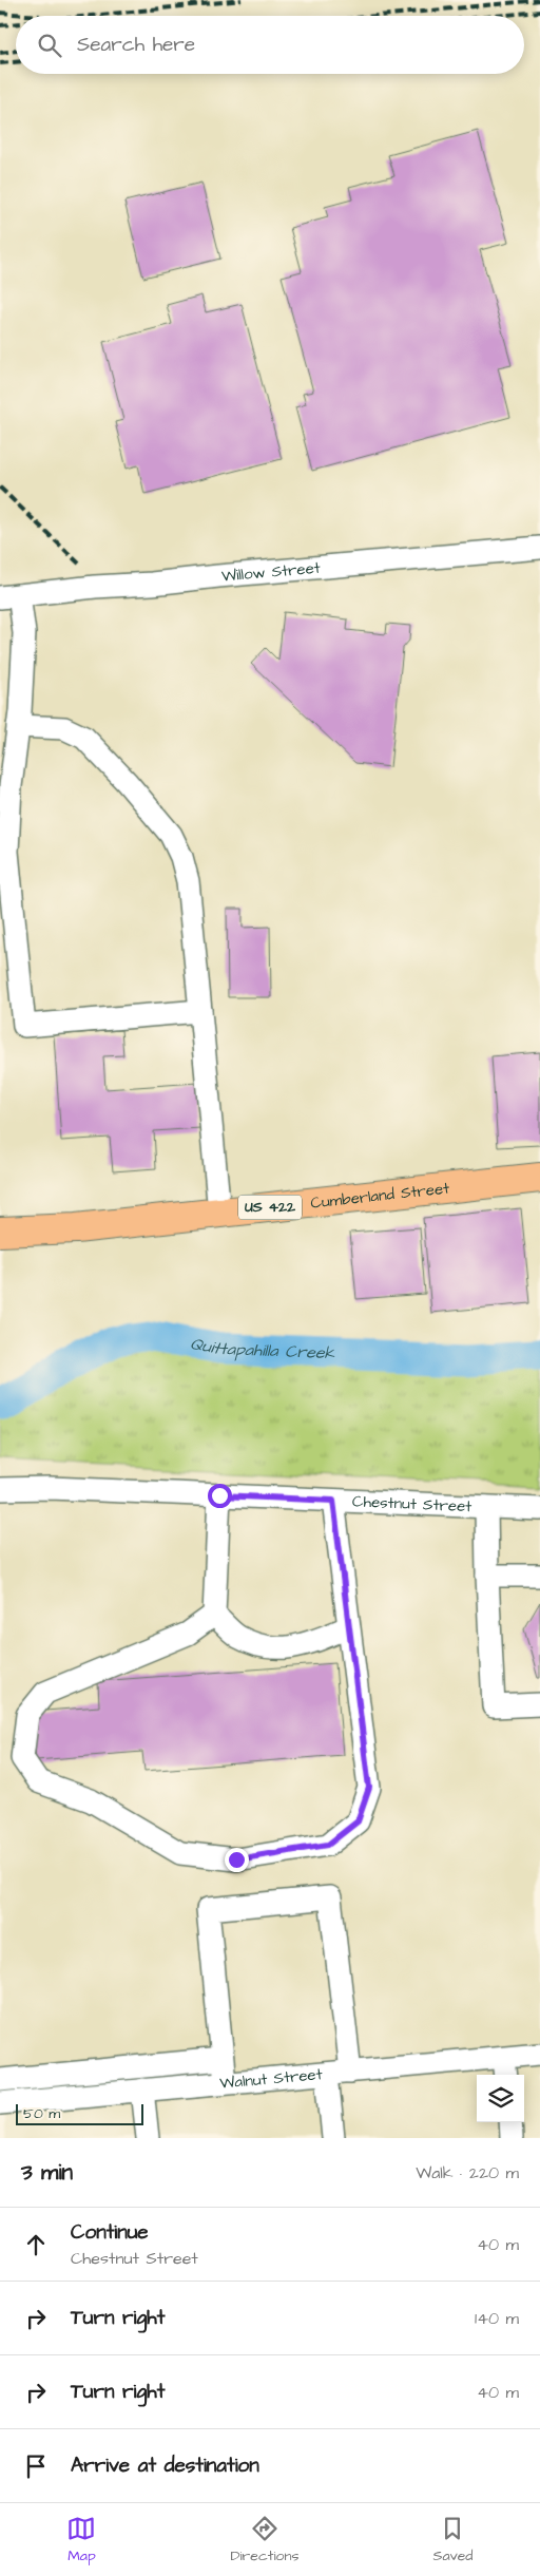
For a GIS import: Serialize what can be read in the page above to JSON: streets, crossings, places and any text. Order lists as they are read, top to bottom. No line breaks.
{"streets":{"highway":["Cumberland Street","US 422"],"street":["Willow Street","Chestnut Street","Walnut Street"]},"water":["Quittapahilla Creek"],"scale_bar":"50 m","page":{"search":"Search here","scale":"50 m","heading":["3 min","Walk · 220 m"],"list":[["Continue","Chestnut Street","40 m"],["Turn right","140 m"],["Turn right","40 m"],"Arrive at destination"],"nav":["Map","Directions","Saved"]}}
